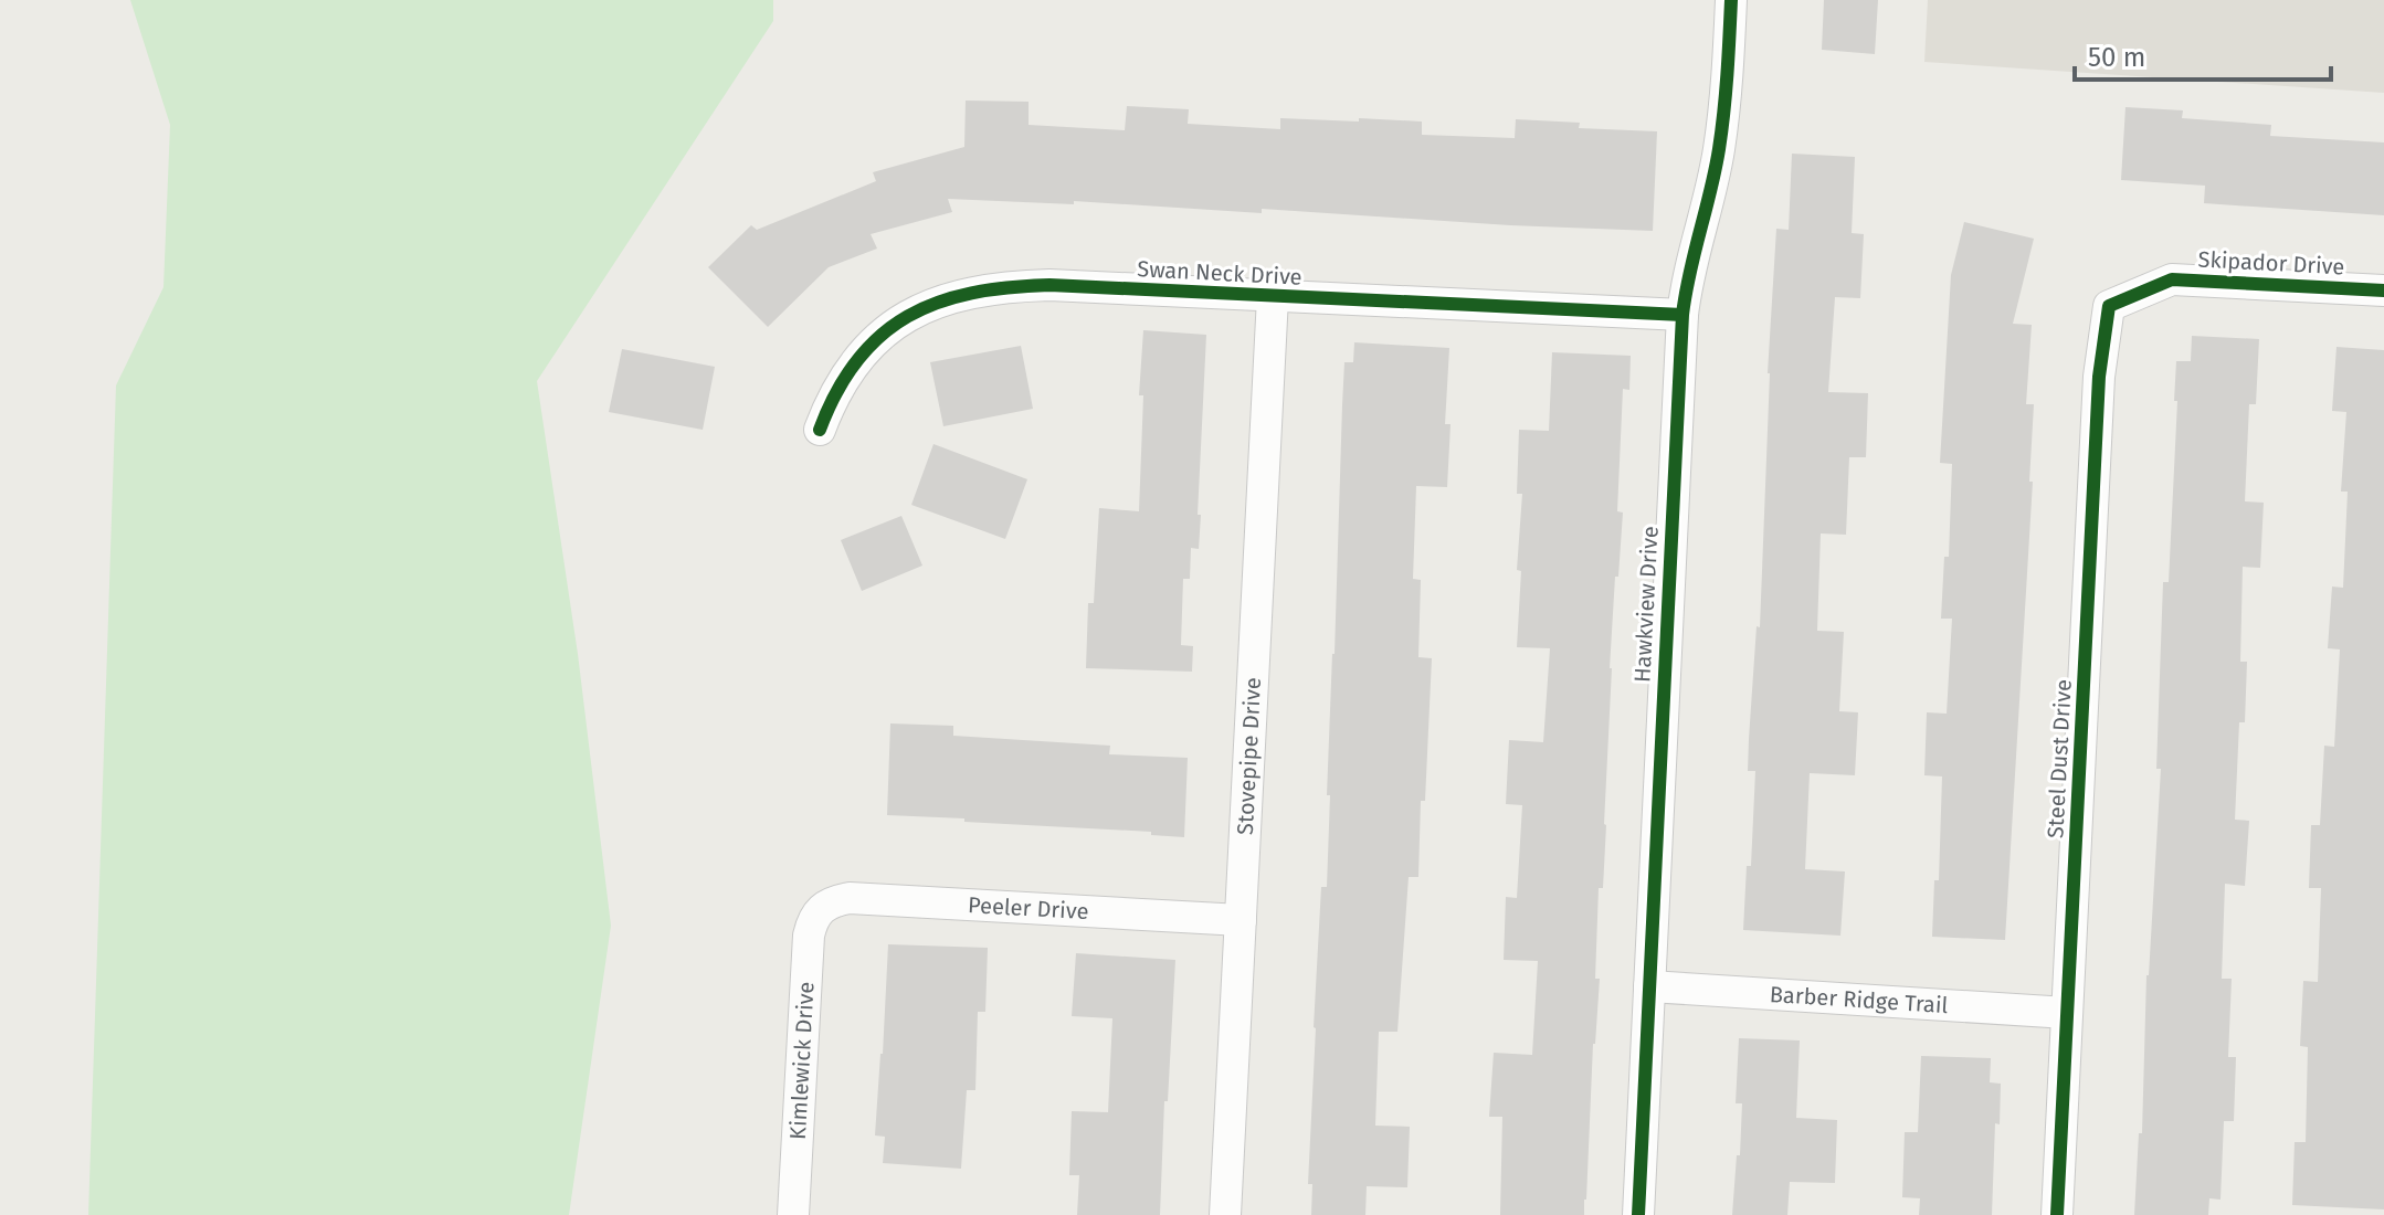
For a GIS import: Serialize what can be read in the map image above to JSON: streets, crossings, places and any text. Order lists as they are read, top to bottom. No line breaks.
{"streets":{"street":["Skipador Drive","Swan Neck Drive","Hawkview Drive","Stovepipe Drive","Steel Dust Drive","Peeler Drive","Barber Ridge Trail","Kimlewick Drive"]},"crossings":[["Skipador Drive","Steel Dust Drive"],["Swan Neck Drive","Hawkview Drive"],["Swan Neck Drive","Stovepipe Drive"],["Hawkview Drive","Barber Ridge Trail"],["Stovepipe Drive","Peeler Drive"],["Steel Dust Drive","Barber Ridge Trail"],["Peeler Drive","Kimlewick Drive"]],"scale_bar":"50 m"}
